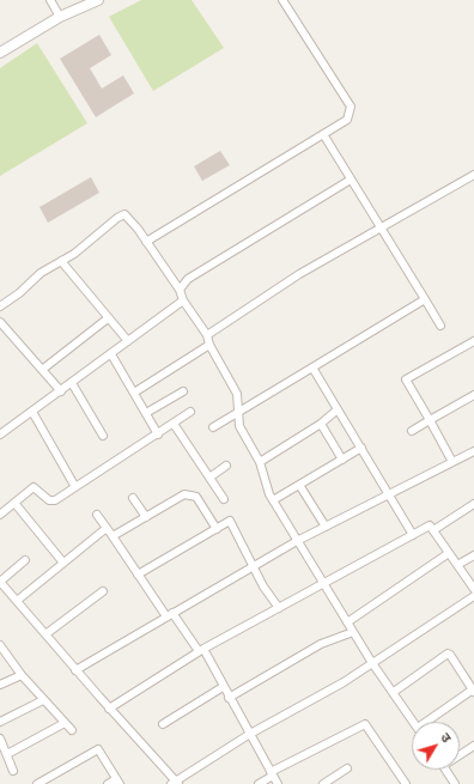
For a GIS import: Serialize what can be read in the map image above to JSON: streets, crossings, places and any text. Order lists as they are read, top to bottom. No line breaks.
{"north":"top right"}
